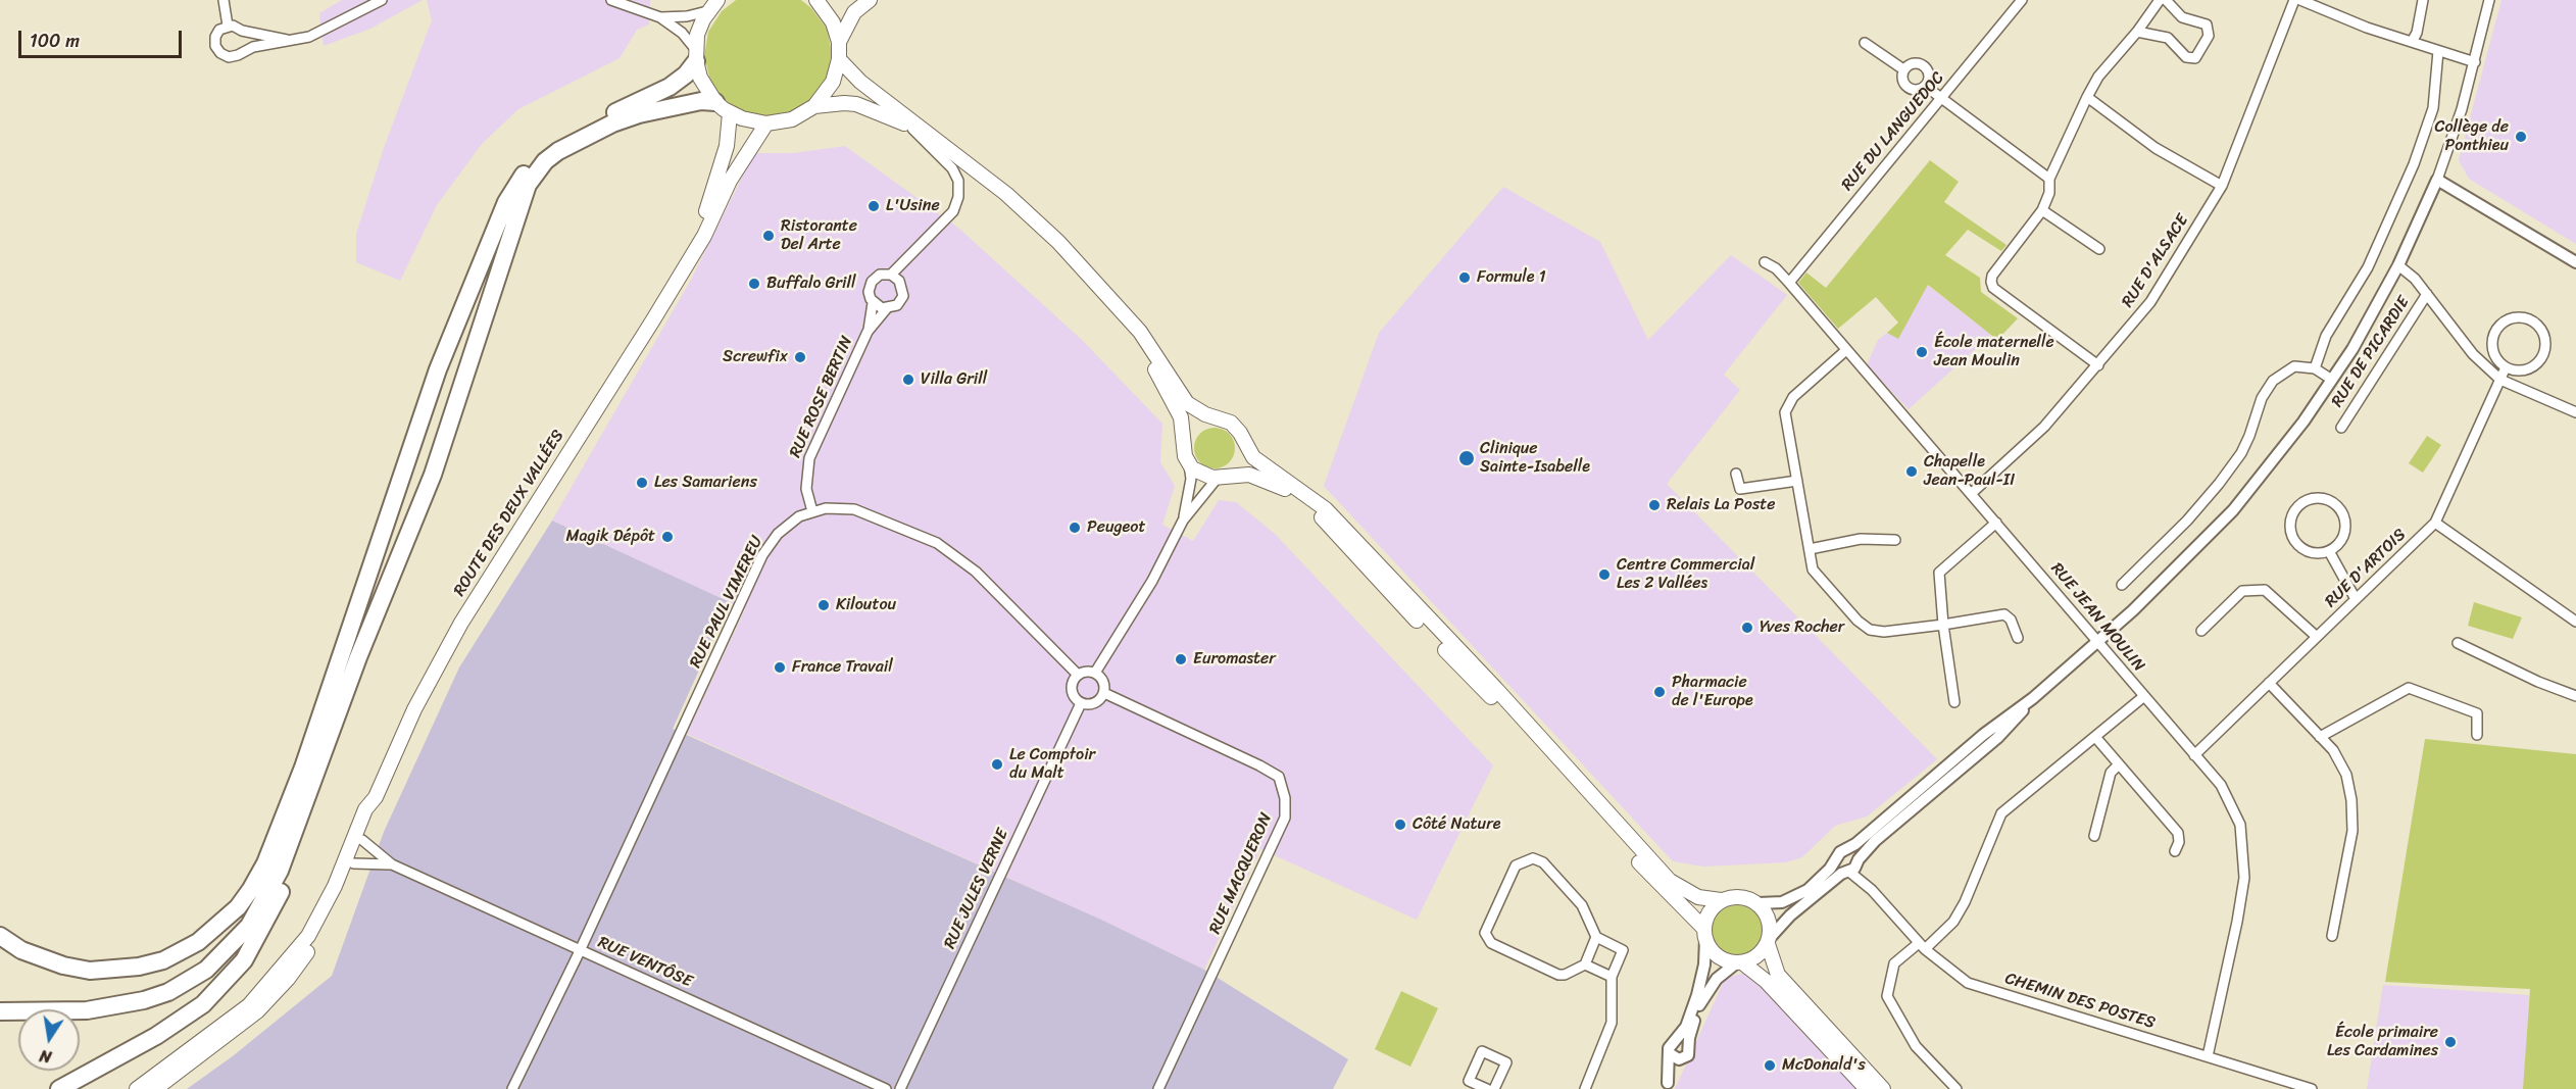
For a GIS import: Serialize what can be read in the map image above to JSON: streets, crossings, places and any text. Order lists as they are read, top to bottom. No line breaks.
{"streets":{"main road":["ROUTE DES DEUX VALLÉES"],"street":["RUE DU LANGUEDOC","RUE D'ALSACE","RUE DE PICARDIE","RUE ROSE BERTIN","RUE D'ARTOIS","RUE PAUL VIMEREU","RUE JEAN MOULIN","RUE MACQUERON","RUE JULES VERNE","RUE VENTÔSE","CHEMIN DES POSTES"]},"crossings":[["RUE DU LANGUEDOC","RUE JEAN MOULIN"],["RUE D'ALSACE","RUE JEAN MOULIN"],["RUE DE PICARDIE","RUE D'ARTOIS"],["RUE ROSE BERTIN","RUE PAUL VIMEREU"],["ROUTE DES DEUX VALLÉES","RUE VENTÔSE"],["RUE D'ARTOIS","RUE JEAN MOULIN"],["RUE PAUL VIMEREU","RUE MACQUERON"],["RUE PAUL VIMEREU","RUE JULES VERNE"],["RUE PAUL VIMEREU","RUE VENTÔSE"],["RUE JEAN MOULIN","CHEMIN DES POSTES"],["RUE MACQUERON","RUE JULES VERNE"]],"places":["Collège de Ponthieu","L'Usine","Ristorante Del Arte","Formule 1","Buffalo Grill","École maternelle Jean Moulin","Screwfix","Villa Grill","Clinique Sainte-Isabelle","Chapelle Jean-Paul-II","Les Samariens","Relais La Poste","Peugeot","Magik Dépôt","Centre Commercial Les 2 Vallées","Kiloutou","Yves Rocher","Euromaster","France Travail","Pharmacie de l'Europe","Le Comptoir du Malt","Côté Nature","École primaire Les Cardamines","McDonald's"],"scale_bar":"100 m","north":"bottom"}
